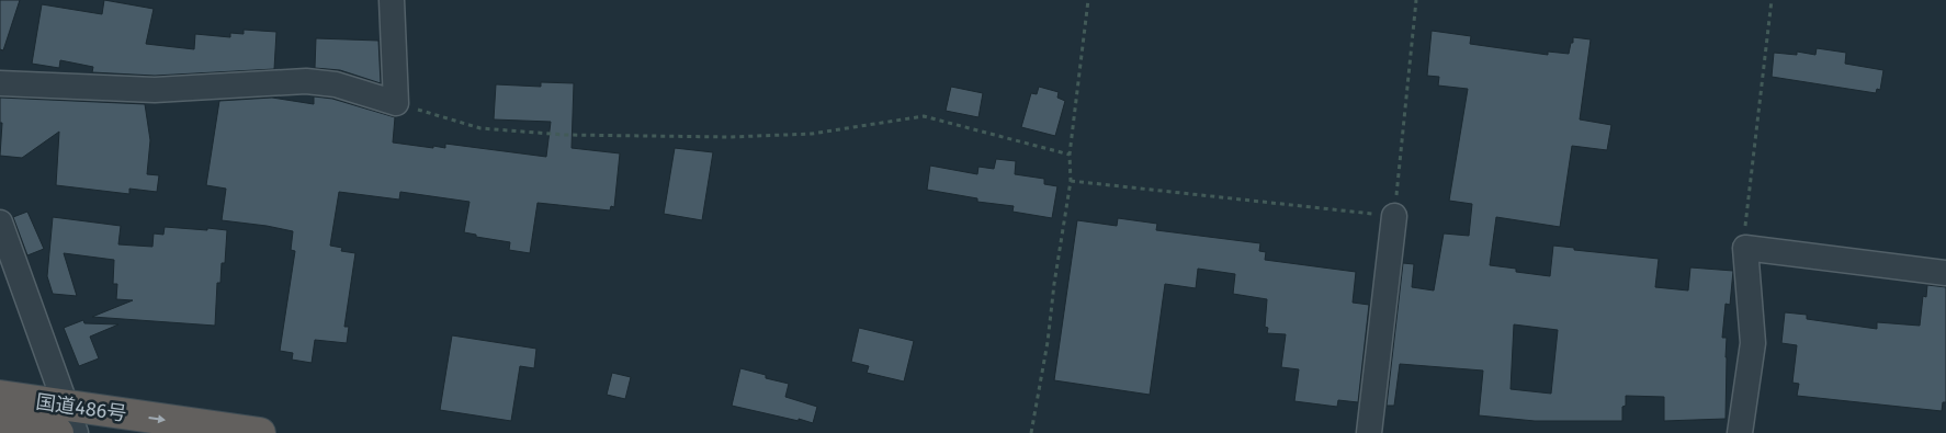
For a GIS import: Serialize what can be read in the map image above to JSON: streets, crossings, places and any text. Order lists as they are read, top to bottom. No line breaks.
{"streets":{"highway":["国道486号"]},"one_way":["国道486号"]}
